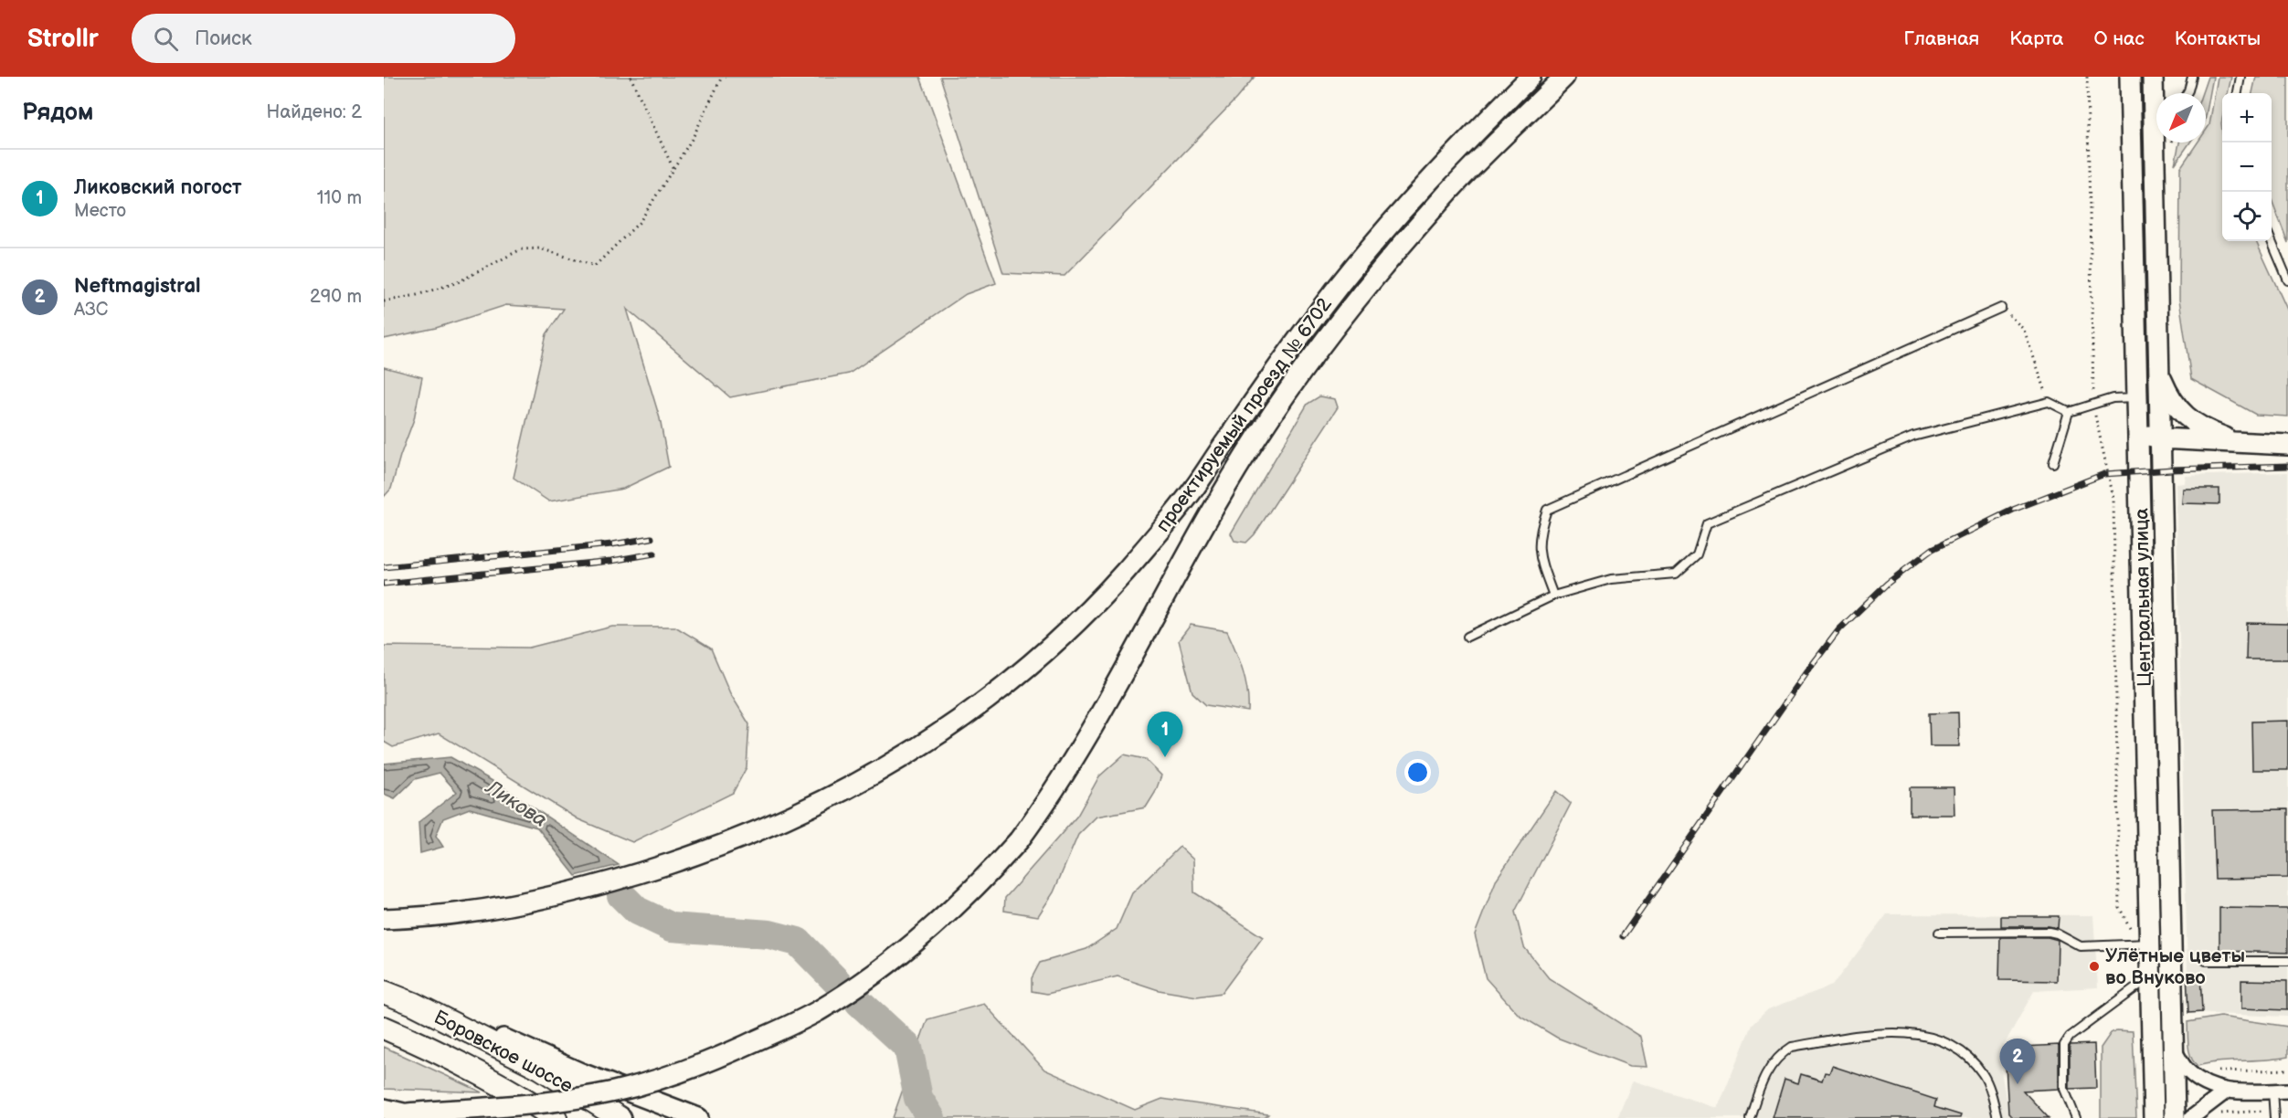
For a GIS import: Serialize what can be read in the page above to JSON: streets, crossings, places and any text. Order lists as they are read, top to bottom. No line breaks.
{"streets":{"main road":["проектируемый проезд № 6702","Центральная улица","Боровское шоссе"]},"water":["Ликова"],"places":["Улётные цветы во Внуково"],"north":"bottom left","page":{"header":"Strollr","search":"Поиск","nav":["Главная","Карта","О нас","Контакты"],"heading":["Рядом","Найдено: 2"],"map_buttons":["+","−"],"list":[{"mark":"1","name":"Ликовский погост","note":"Место","value":"110 m"},{"mark":"2","name":"Neftmagistral","note":"АЗС","value":"290 m"}],"pins":["1","2"]}}
